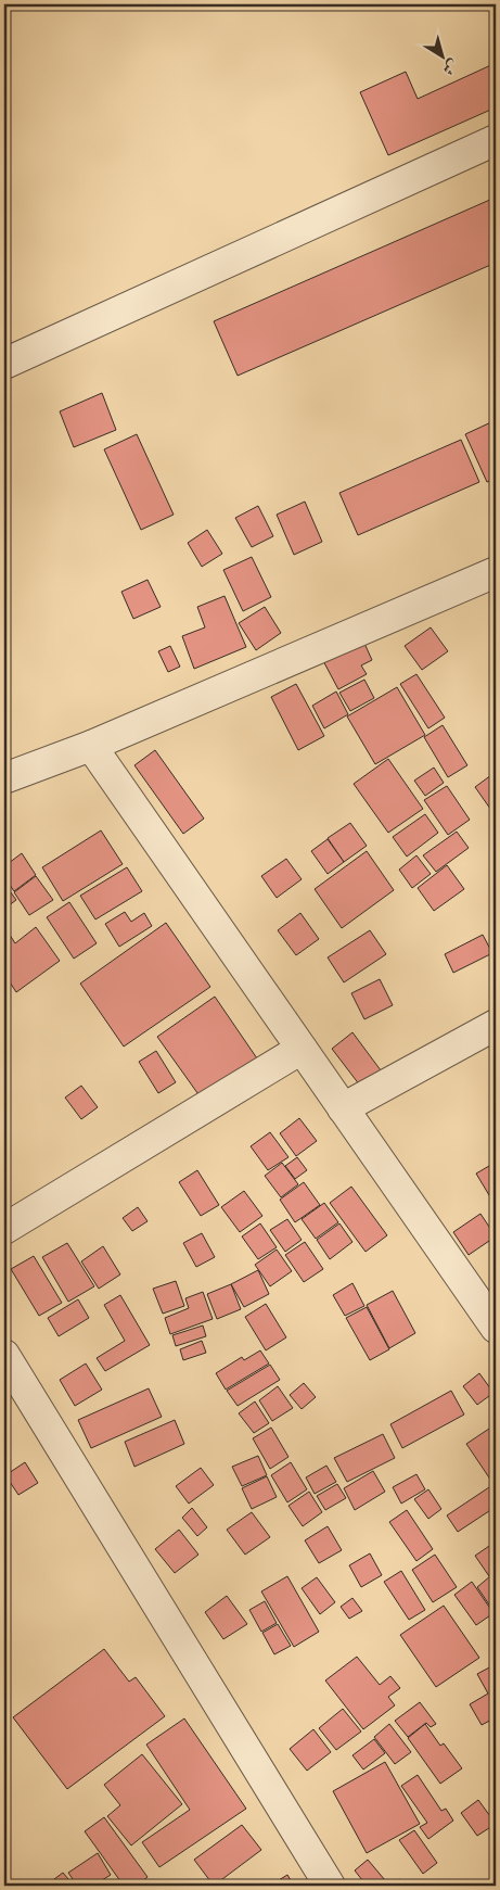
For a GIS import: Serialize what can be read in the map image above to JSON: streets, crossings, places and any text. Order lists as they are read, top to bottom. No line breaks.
{"north":"bottom right"}
